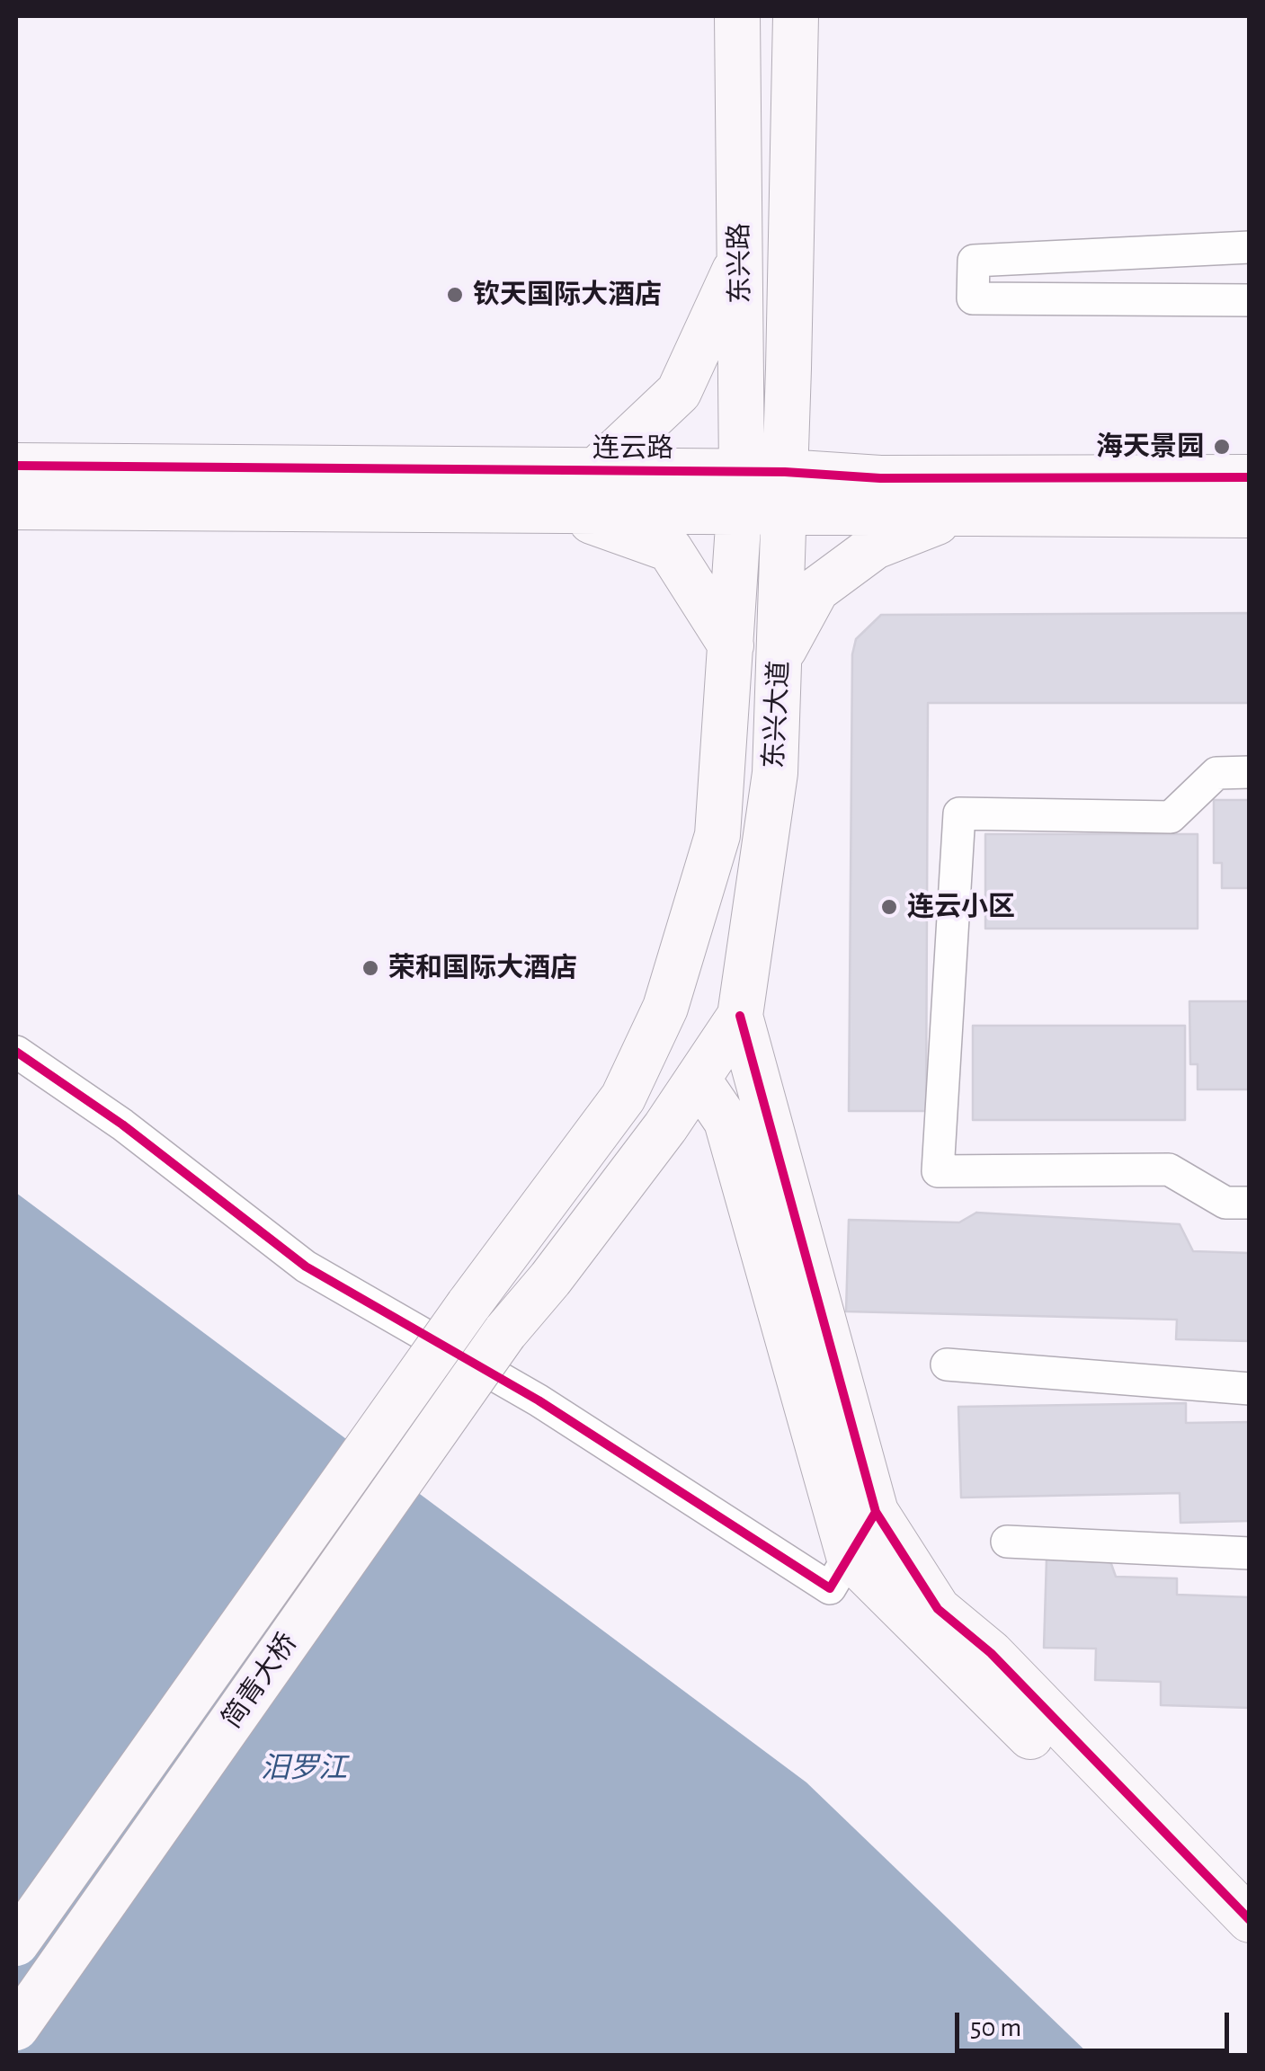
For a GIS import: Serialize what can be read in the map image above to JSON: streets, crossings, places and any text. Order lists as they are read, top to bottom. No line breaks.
{"streets":{"street":["东兴路","连云路","东兴大道","简青大桥"]},"crossings":[["东兴路","连云路"],["东兴路","东兴大道"],["连云路","东兴大道"],["东兴大道","简青大桥"]],"water":["汨罗江"],"places":["钦天国际大酒店","海天景园","连云小区","荣和国际大酒店"],"scale_bar":"50 m"}
